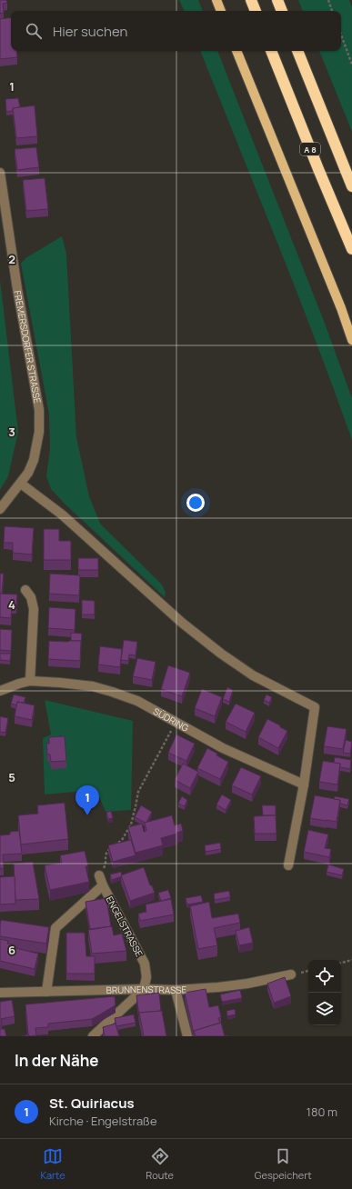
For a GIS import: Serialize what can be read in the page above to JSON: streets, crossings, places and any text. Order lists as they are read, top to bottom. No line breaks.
{"streets":{"highway":["A 8"],"street":["FREMERSDORFER STRASSE","SÜDRING","ENGELSTRASSE","BRUNNENSTRASSE"]},"crossings":[["ENGELSTRASSE","BRUNNENSTRASSE"]],"page":{"search":"Hier suchen","pins":"1","heading":"In der Nähe","list":[{"mark":"1","name":"St. Quiriacus","note":"Kirche · Engelstraße","value":"180 m"}],"nav":["Karte","Route","Gespeichert"]},"grid":{"rows":["1","2","3","4","5","6"]}}
